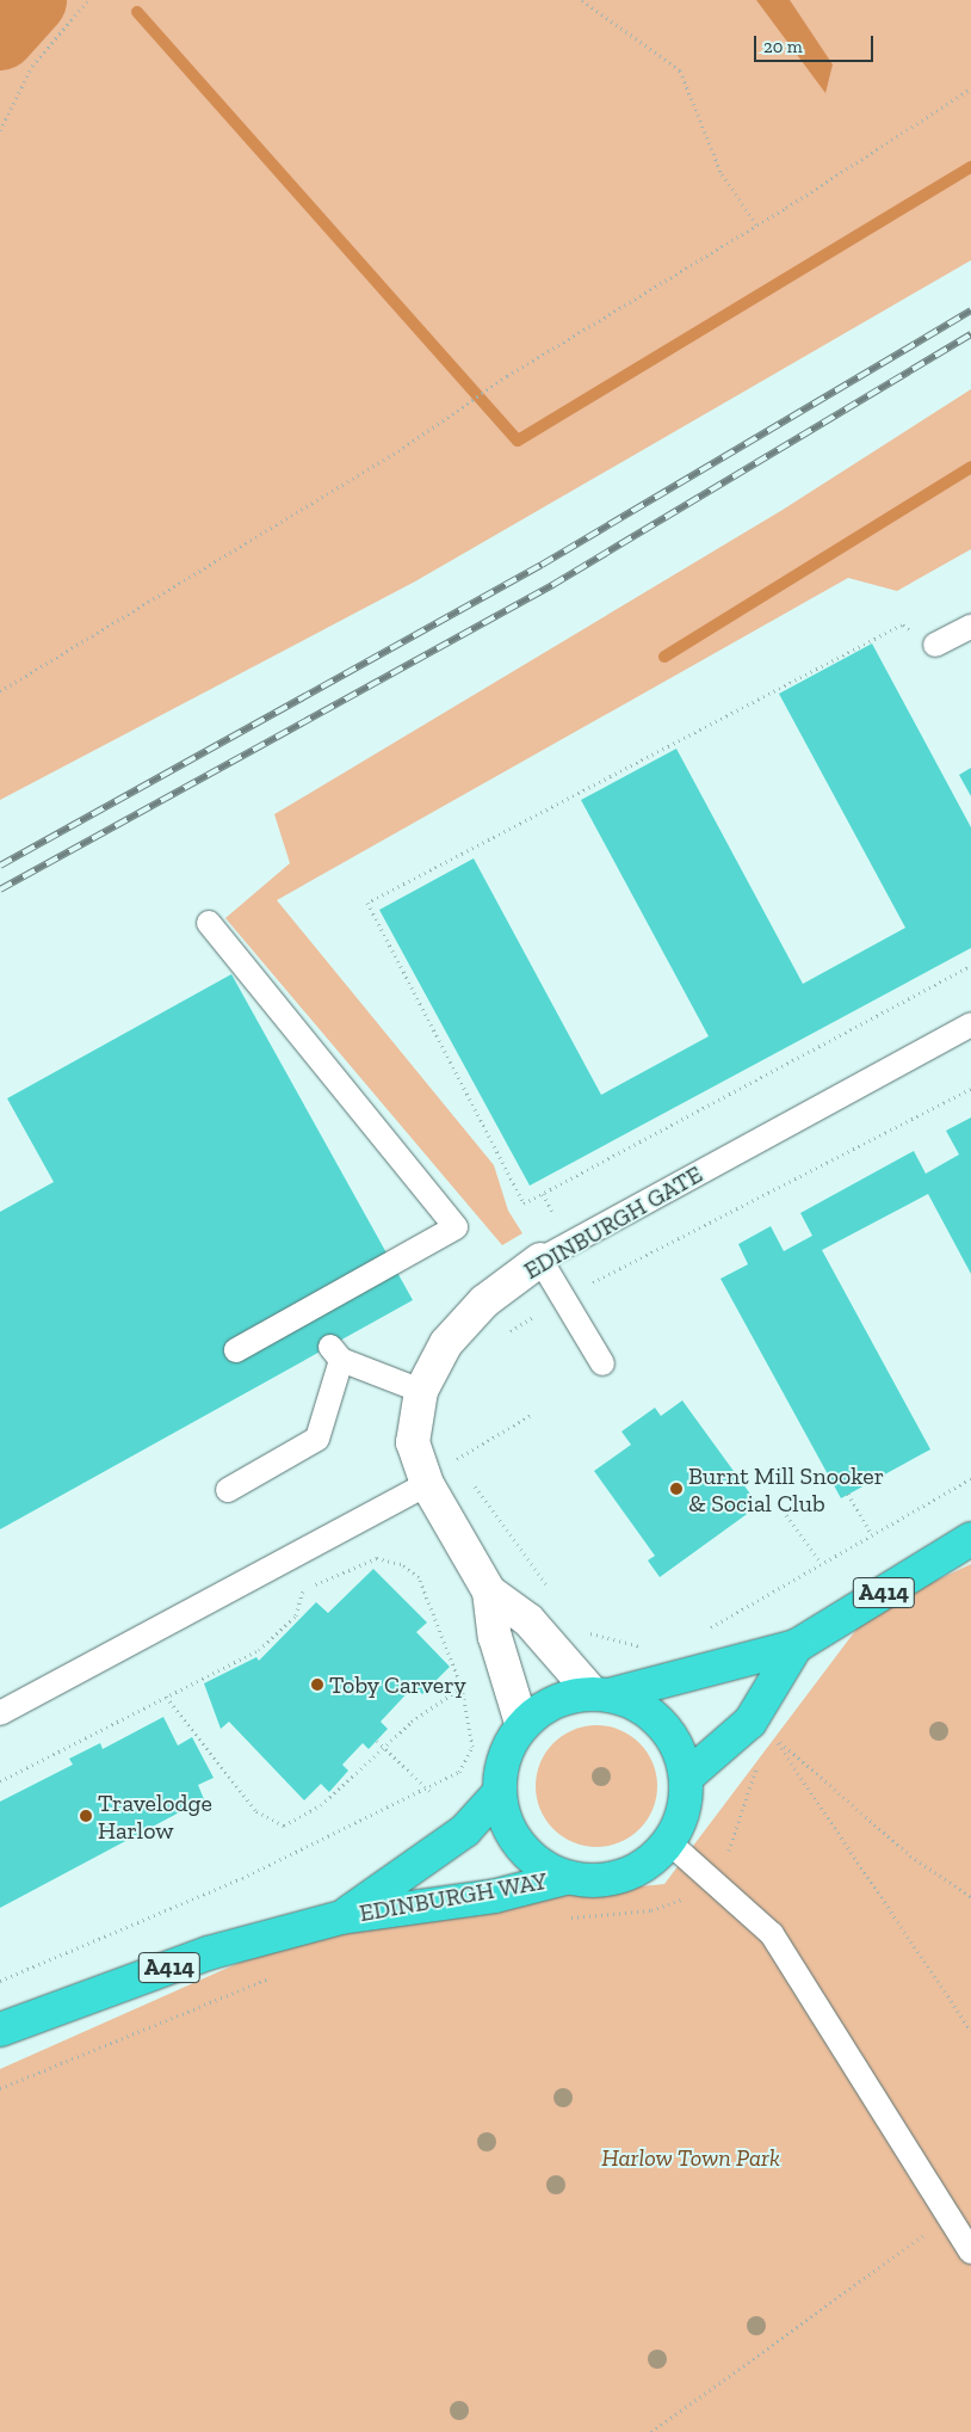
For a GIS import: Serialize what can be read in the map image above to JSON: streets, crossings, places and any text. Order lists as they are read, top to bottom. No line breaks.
{"streets":{"highway":["A414","EDINBURGH WAY"],"street":["EDINBURGH GATE"]},"crossings":[["EDINBURGH GATE","A414"],["EDINBURGH GATE","EDINBURGH WAY"],["A414","EDINBURGH WAY"]],"parks":["Harlow Town Park"],"places":["Burnt Mill Snooker & Social Club","Toby Carvery","Travelodge Harlow"],"scale_bar":"20 m"}
